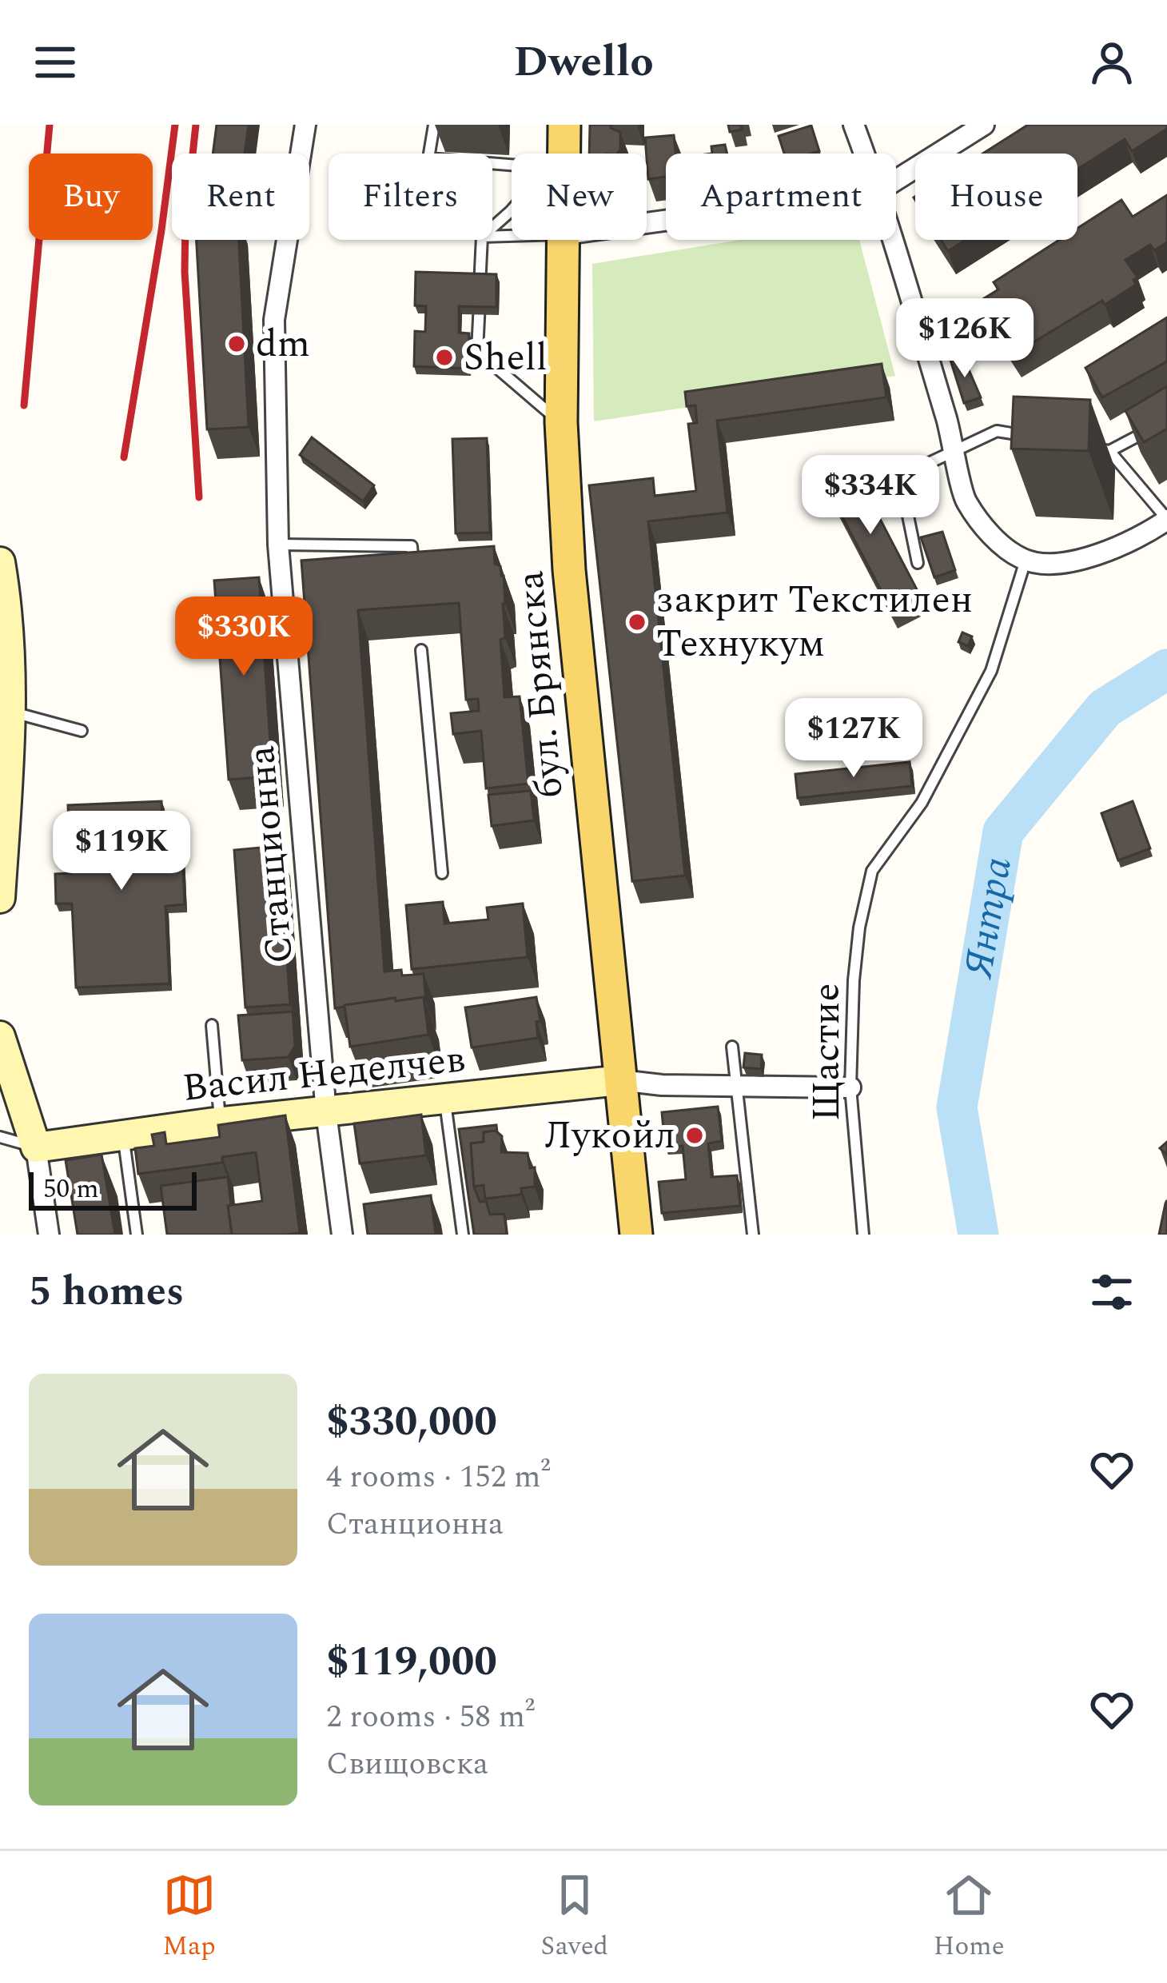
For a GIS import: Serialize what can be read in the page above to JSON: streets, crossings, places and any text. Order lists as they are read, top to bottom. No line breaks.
{"streets":{"main road":["бул. Брянска"],"street":["Станционна","Васил Неделчев"],"lane":["Щастие"]},"crossings":[["бул. Брянска","Васил Неделчев"],["Станционна","Васил Неделчев"]],"water":["Янтра"],"places":["dm","Shell","закрит Текстилен Технукум","Лукойл"],"scale_bar":"50 m","page":{"header":"Dwello","chip":["Buy","Rent","Filters","New","Apartment","House"],"price":["$126K","$334K","$330K","$127K","$119K"],"scale":"50 m","heading":"5 homes","list":[{"name":"$330,000","note":"4 rooms · 152 m² · Станционна"},{"name":"$119,000","note":"2 rooms · 58 m² · Свищовска"}],"tabs":["Map","Saved","Home"]}}
